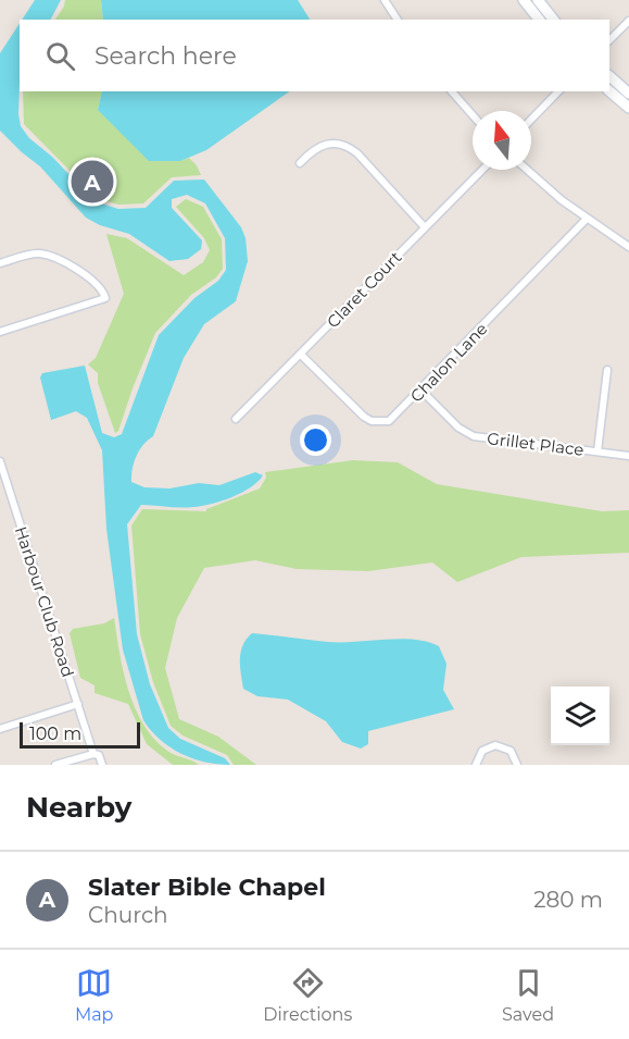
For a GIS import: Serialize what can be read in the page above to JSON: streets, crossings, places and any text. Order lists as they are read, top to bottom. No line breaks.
{"streets":{"street":["Claret Court","Chalon Lane","Grillet Place","Harbour Club Road"]},"crossings":[["Claret Court","Chalon Lane"],["Chalon Lane","Grillet Place"]],"scale_bar":"100 m","north":"top","page":{"search":"Search here","pins":"A","scale":"100 m","heading":"Nearby","list":[{"mark":"A","name":"Slater Bible Chapel","note":"Church","value":"280 m"}],"nav":["Map","Directions","Saved"]}}
